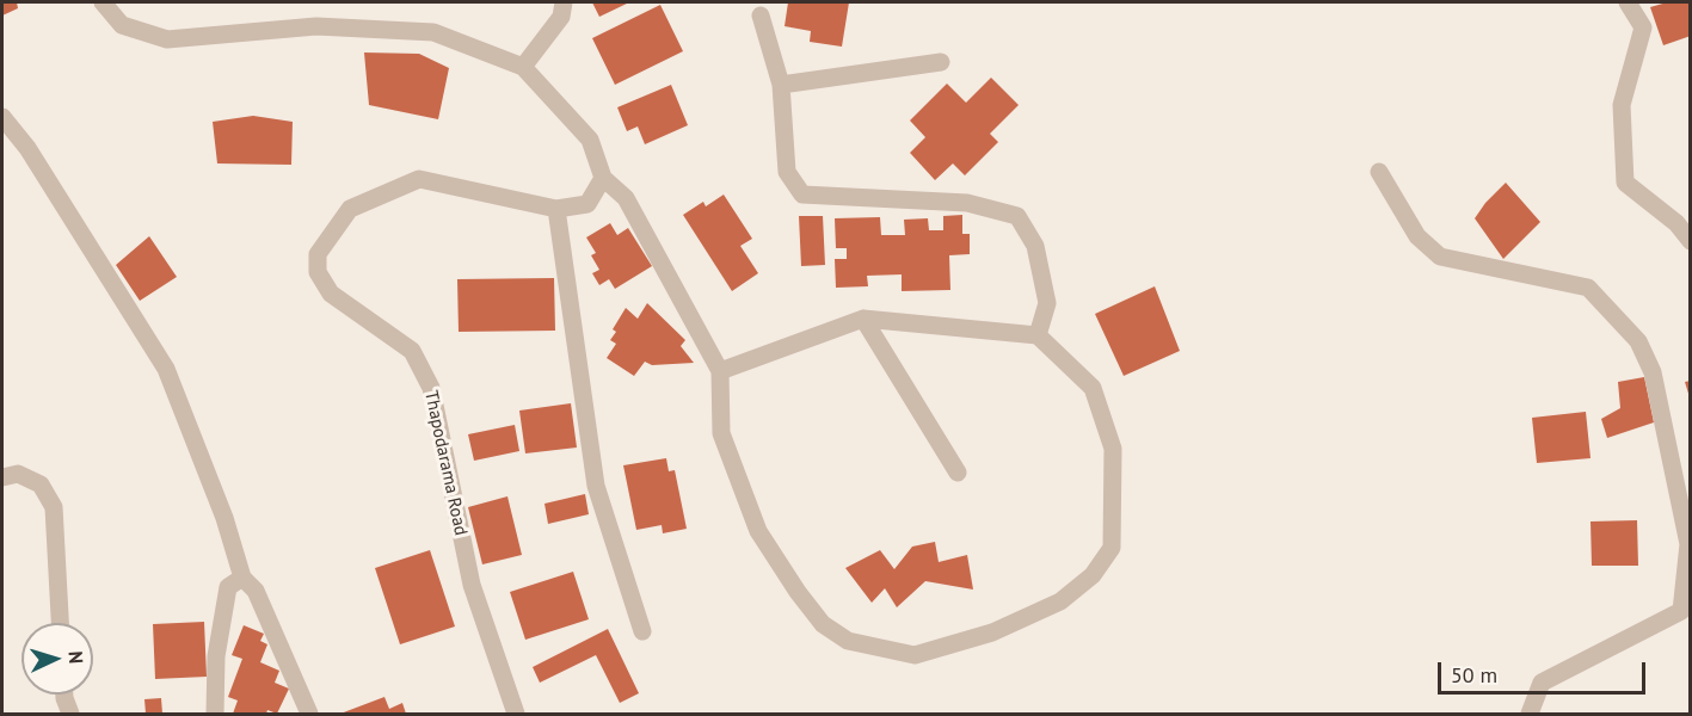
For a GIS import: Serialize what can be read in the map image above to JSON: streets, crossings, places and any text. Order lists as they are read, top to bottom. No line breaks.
{"streets":{"street":["Thapodarama Road"]},"scale_bar":"50 m","north":"right"}
